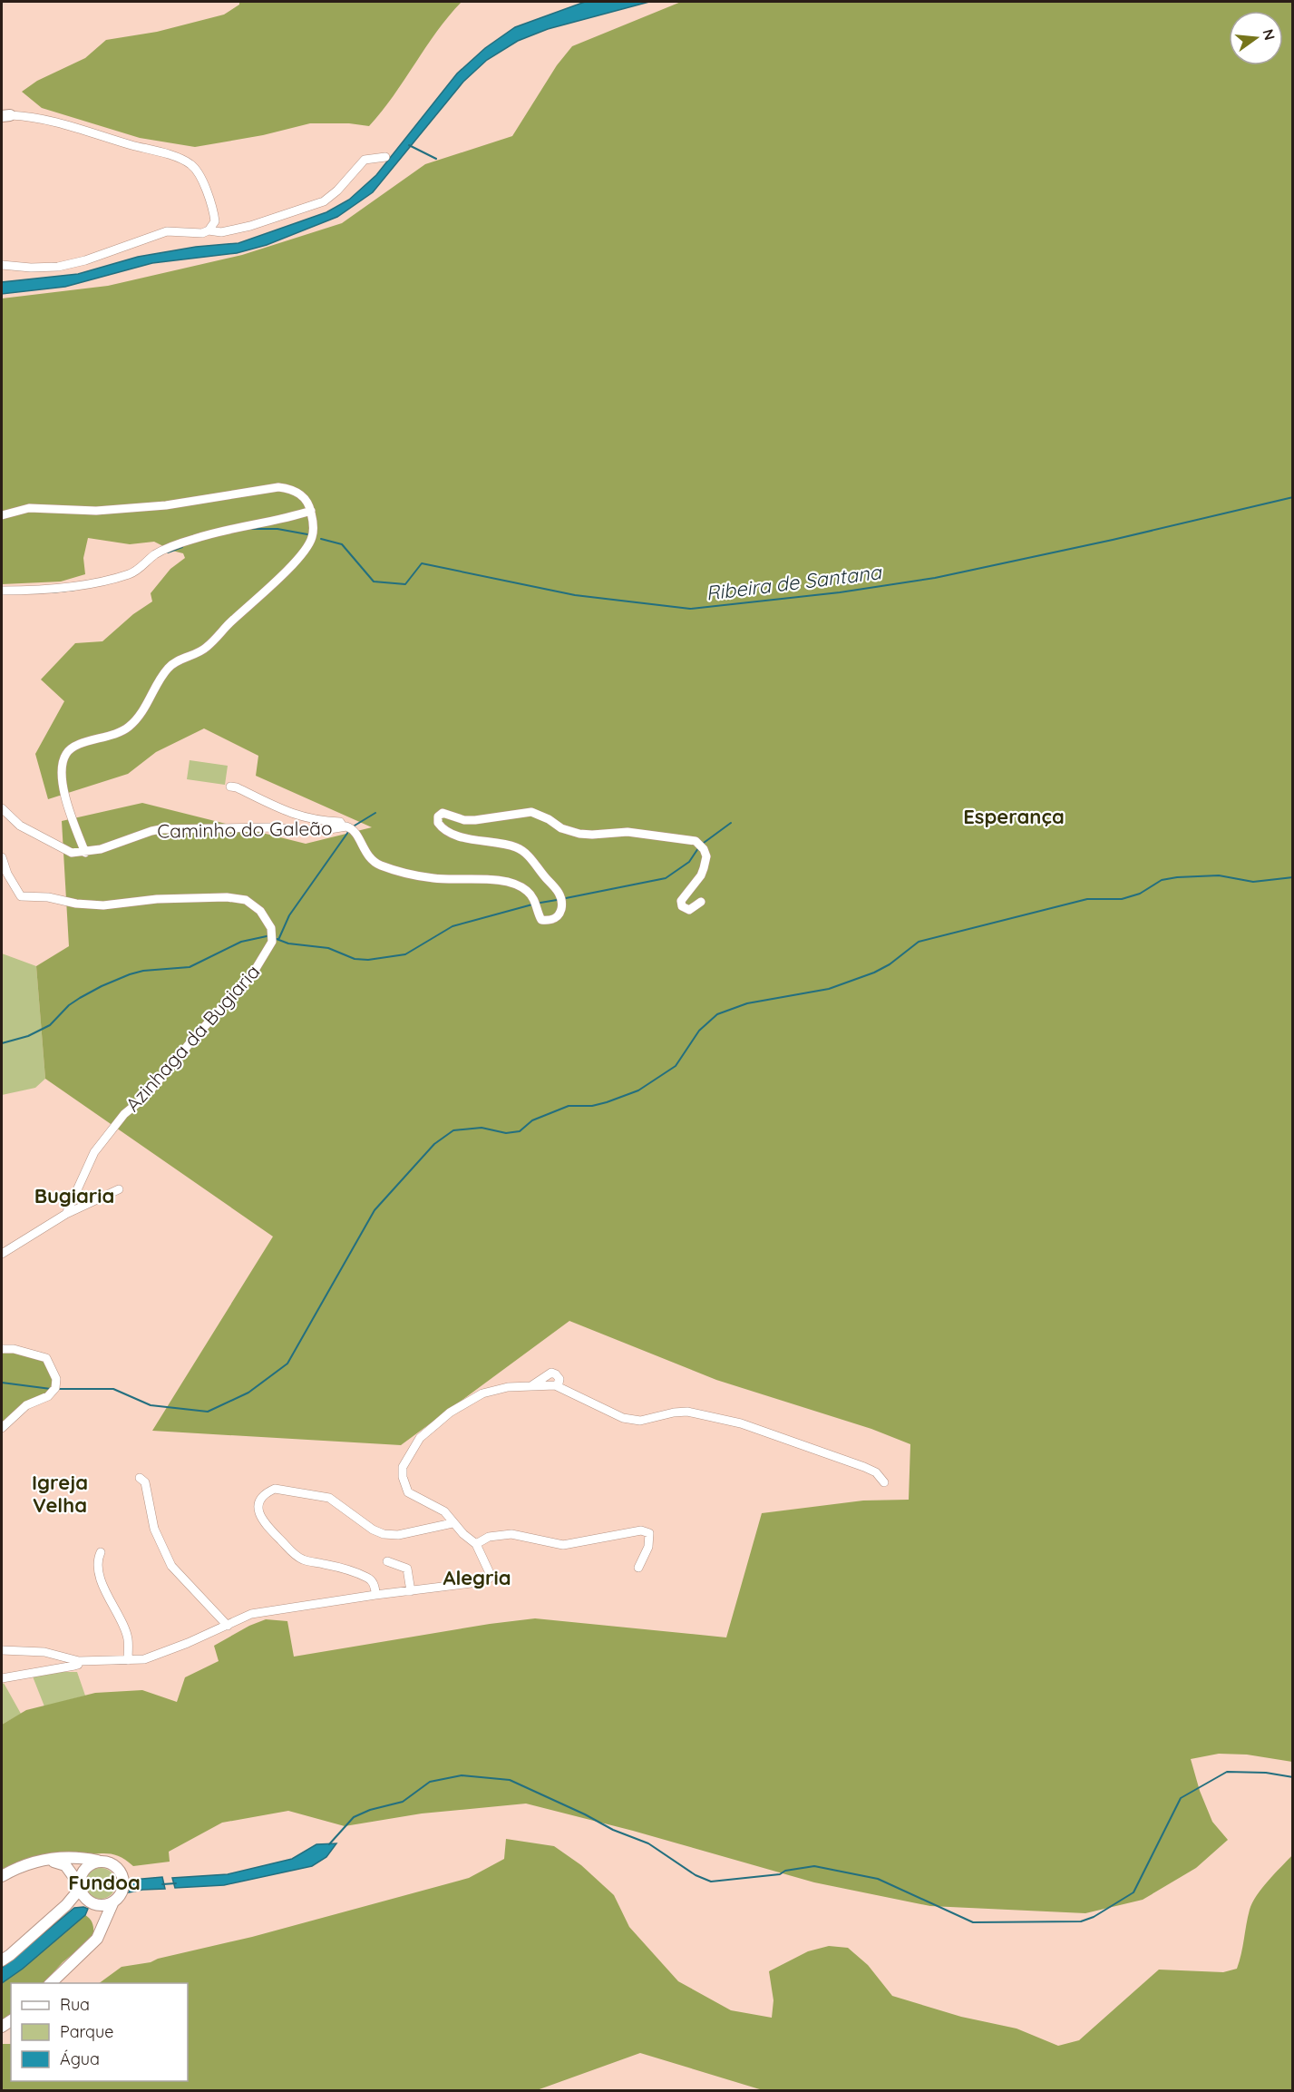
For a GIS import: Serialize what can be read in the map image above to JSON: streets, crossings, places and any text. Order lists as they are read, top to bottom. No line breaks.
{"streets":{"street":["Caminho do Galeão","Azinhaga da Bugiaria"]},"districts":["Esperança","Bugiaria","Igreja Velha","Alegria","Fundoa"],"water":["Ribeira de Santana"],"legend":["Rua","Parque","Água"],"north":"right"}
